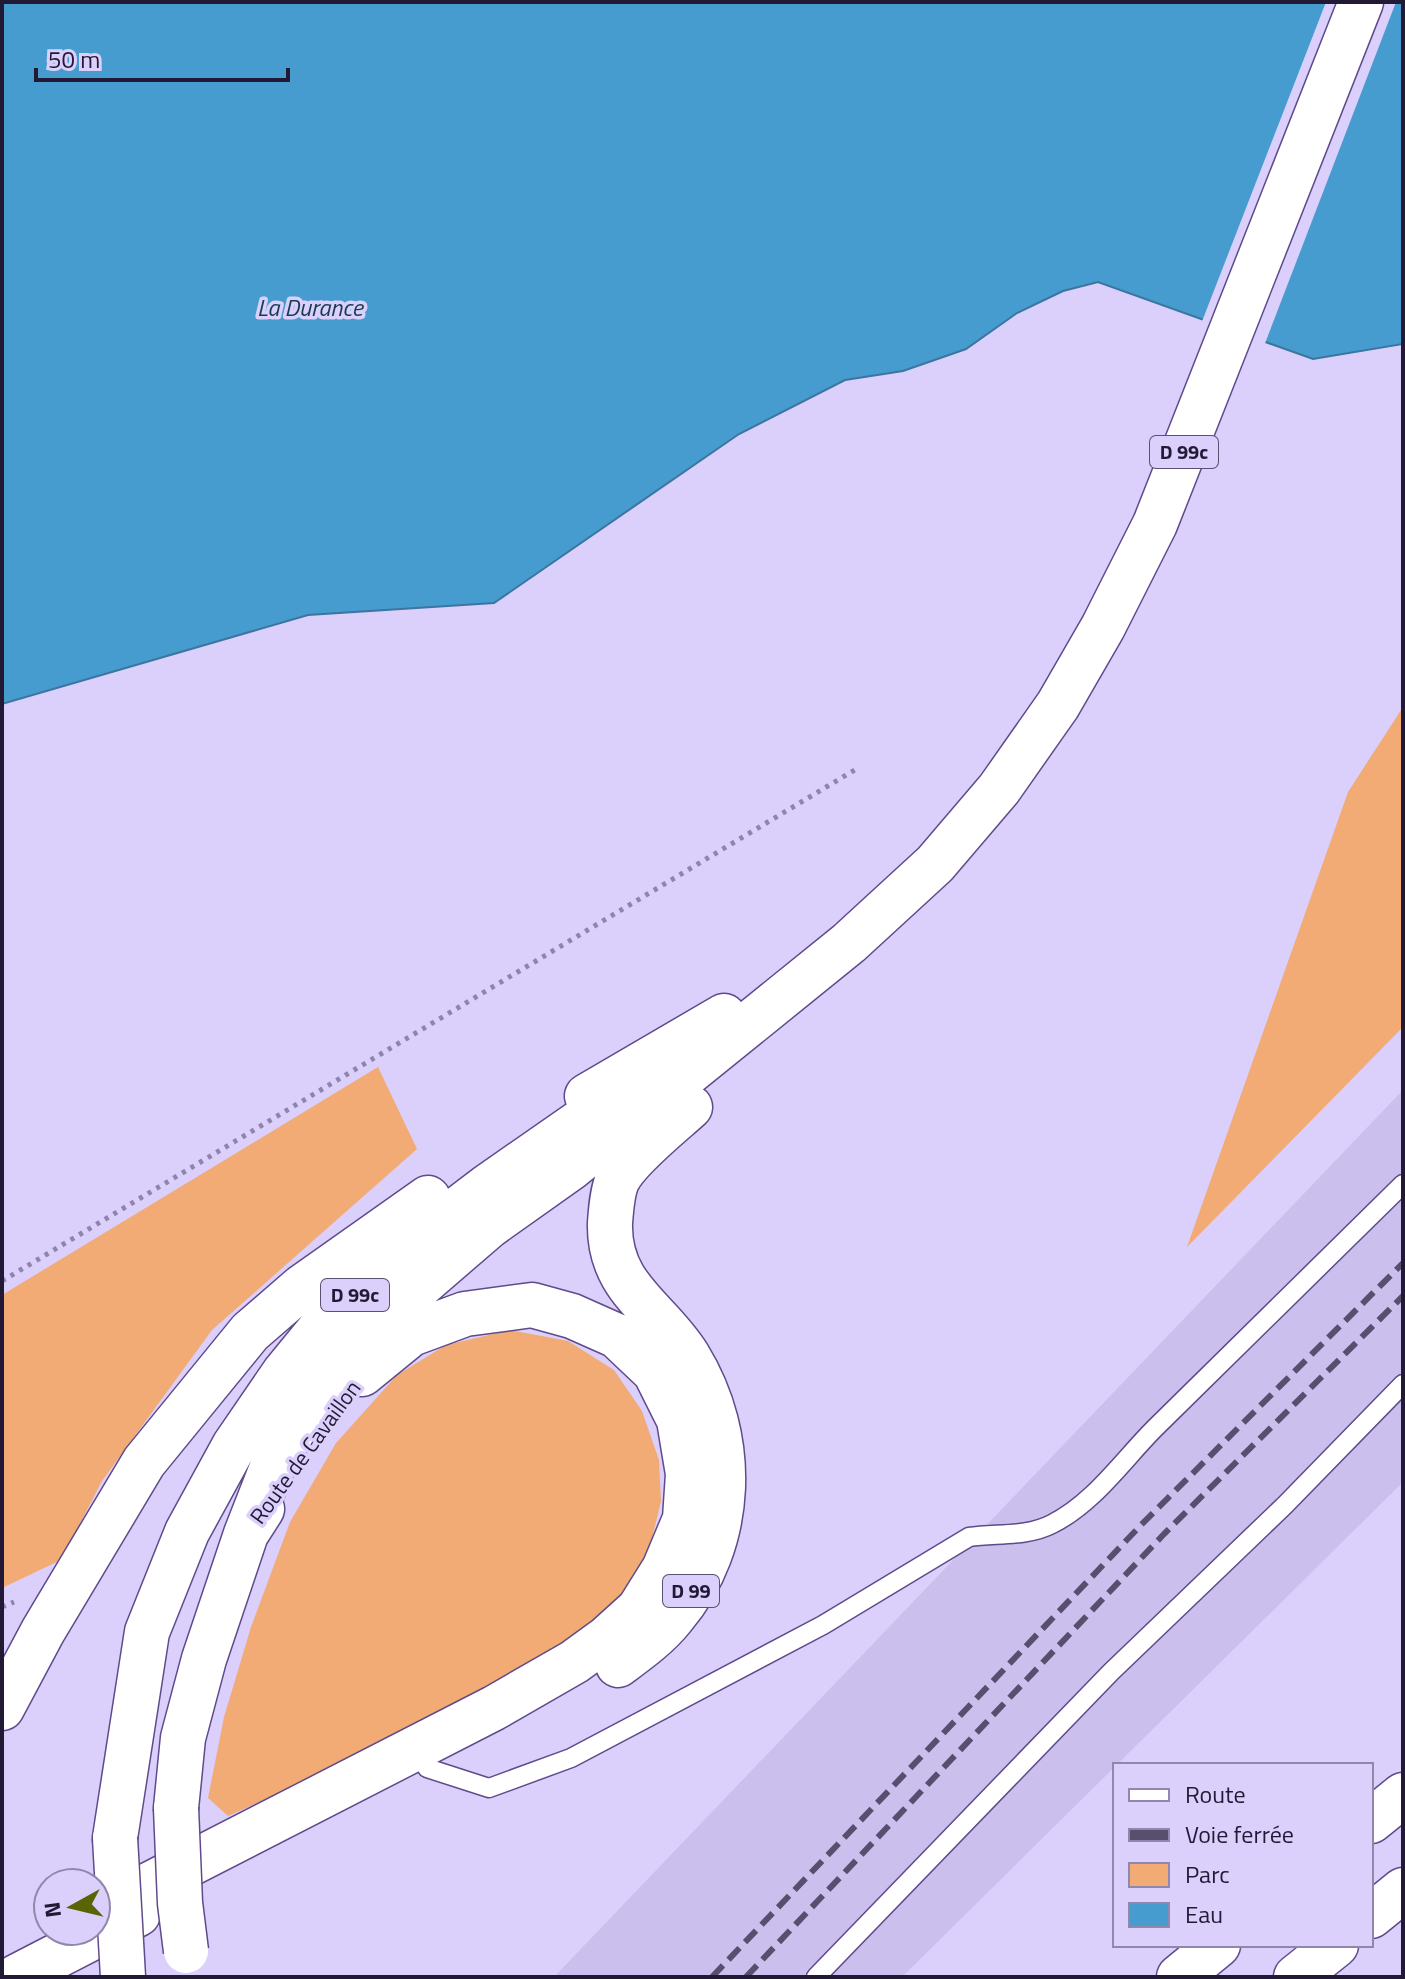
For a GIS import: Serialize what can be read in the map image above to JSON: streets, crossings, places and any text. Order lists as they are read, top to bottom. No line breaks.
{"streets":{"main road":["D 99c","Route de Cavaillon","D 99"]},"crossings":[["D 99c","Route de Cavaillon"],["D 99c","D 99"]],"water":["La Durance"],"legend":["Route","Voie ferrée","Parc","Eau"],"scale_bar":"50 m","north":"left"}
